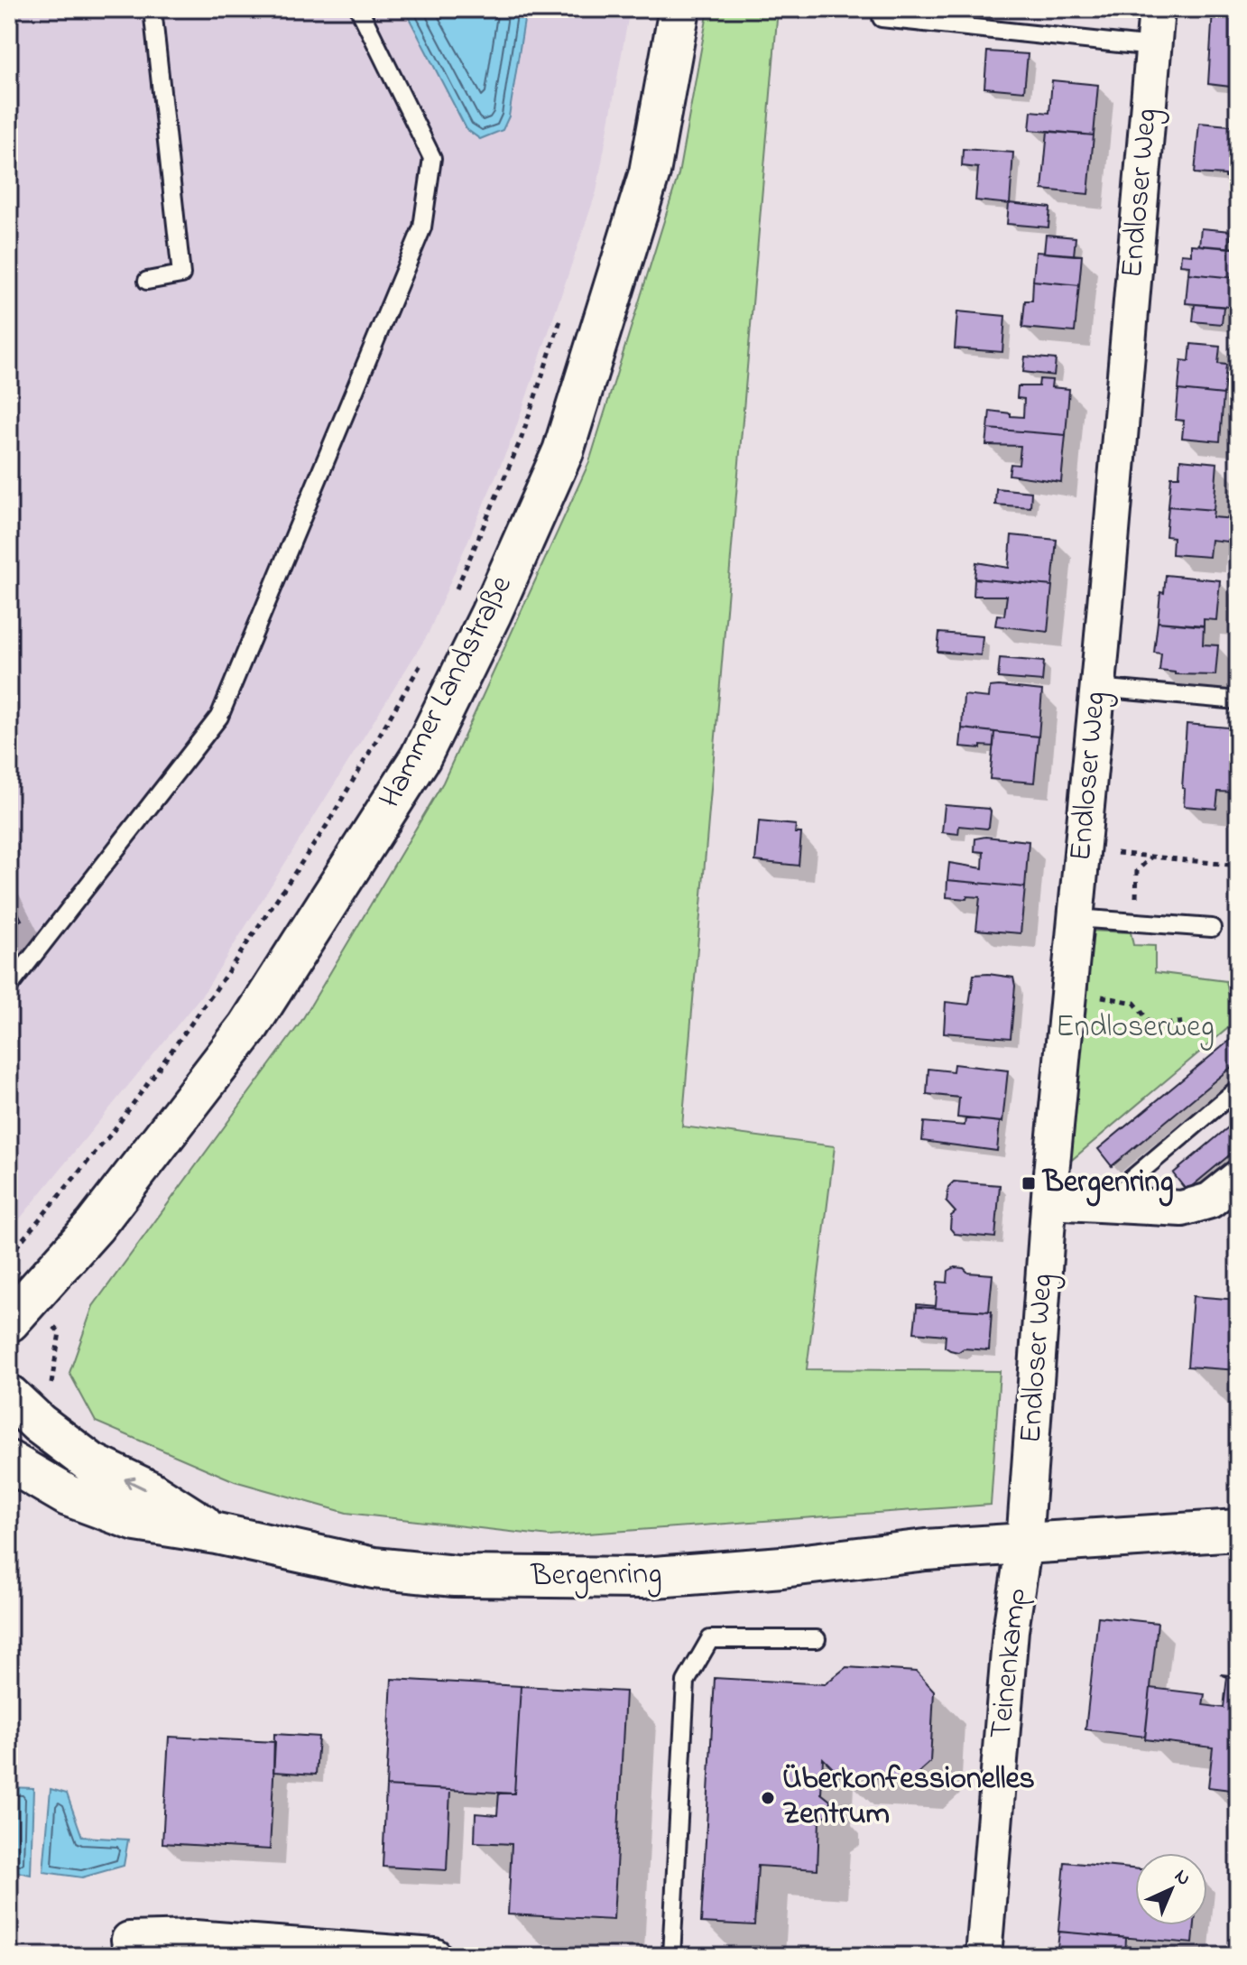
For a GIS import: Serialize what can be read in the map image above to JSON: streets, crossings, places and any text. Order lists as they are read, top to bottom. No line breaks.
{"streets":{"main road":["Hammer Landstraße","Bergenring"],"street":["Endloser Weg","Teinenkamp"]},"crossings":[["Endloser Weg","Bergenring"],["Endloser Weg","Teinenkamp"],["Bergenring","Teinenkamp"]],"parks":["Endloserweg"],"places":{"transit":["Bergenring"],"other":["Überkonfessionelles Zentrum"]},"north":"top right"}
